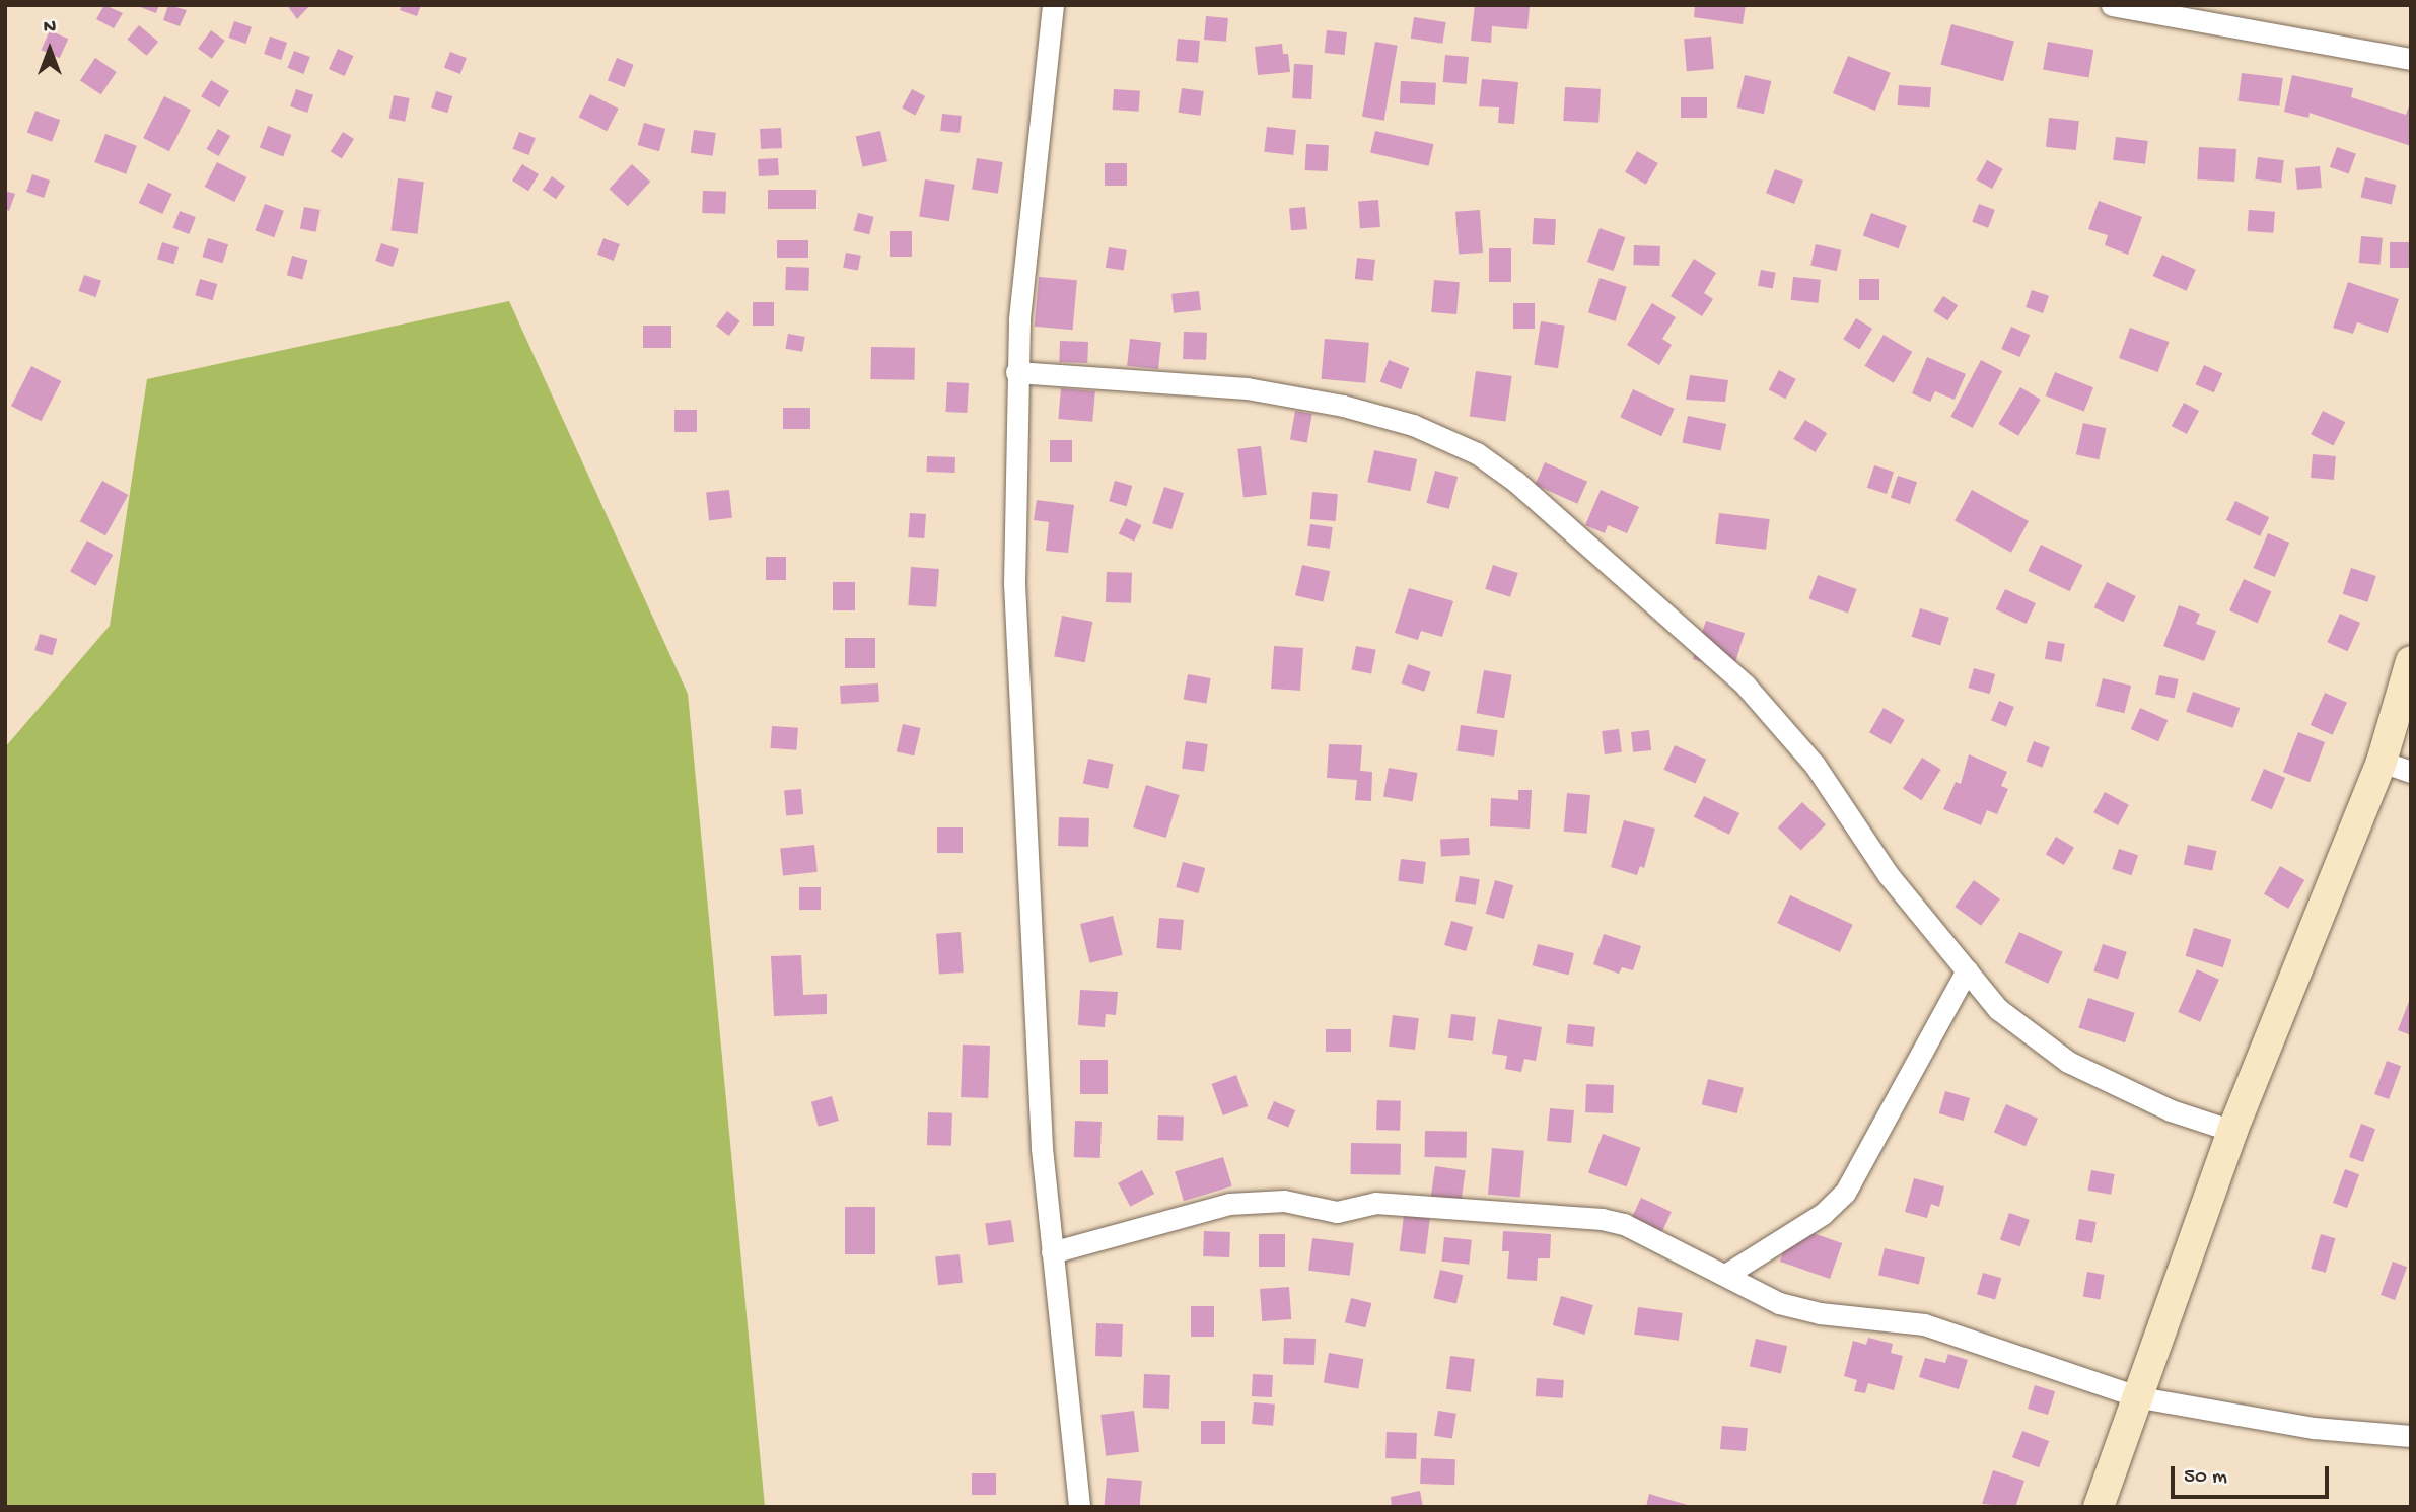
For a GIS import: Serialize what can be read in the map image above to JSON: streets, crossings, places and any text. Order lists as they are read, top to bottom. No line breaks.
{"scale_bar":"50 m","north":"top"}
